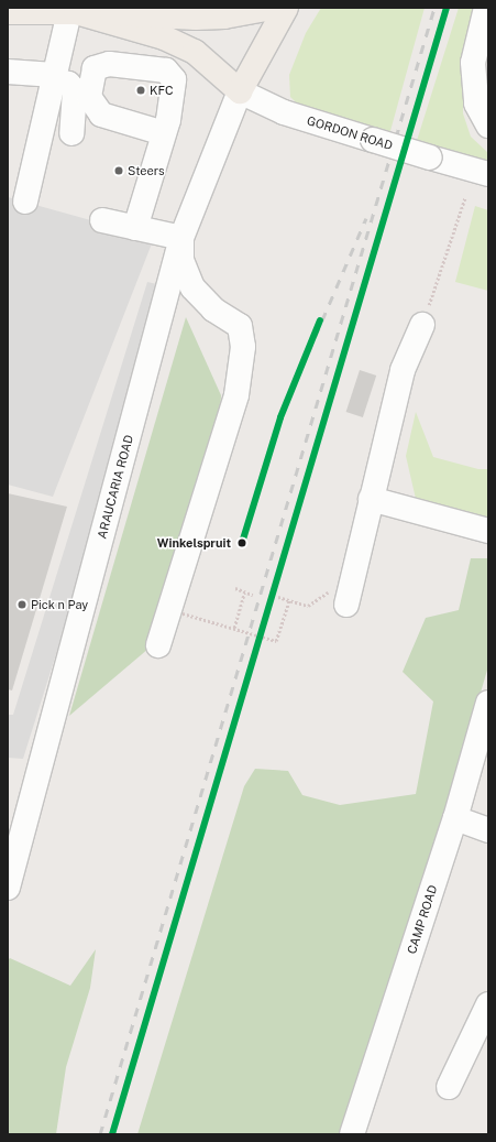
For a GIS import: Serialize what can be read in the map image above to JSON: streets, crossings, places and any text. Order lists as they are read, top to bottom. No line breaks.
{"streets":{"street":["GORDON ROAD","ARAUCARIA ROAD","CAMP ROAD"]},"crossings":[["GORDON ROAD","ARAUCARIA ROAD"]],"places":["KFC","Steers","Winkelspruit","Pick n Pay"]}
